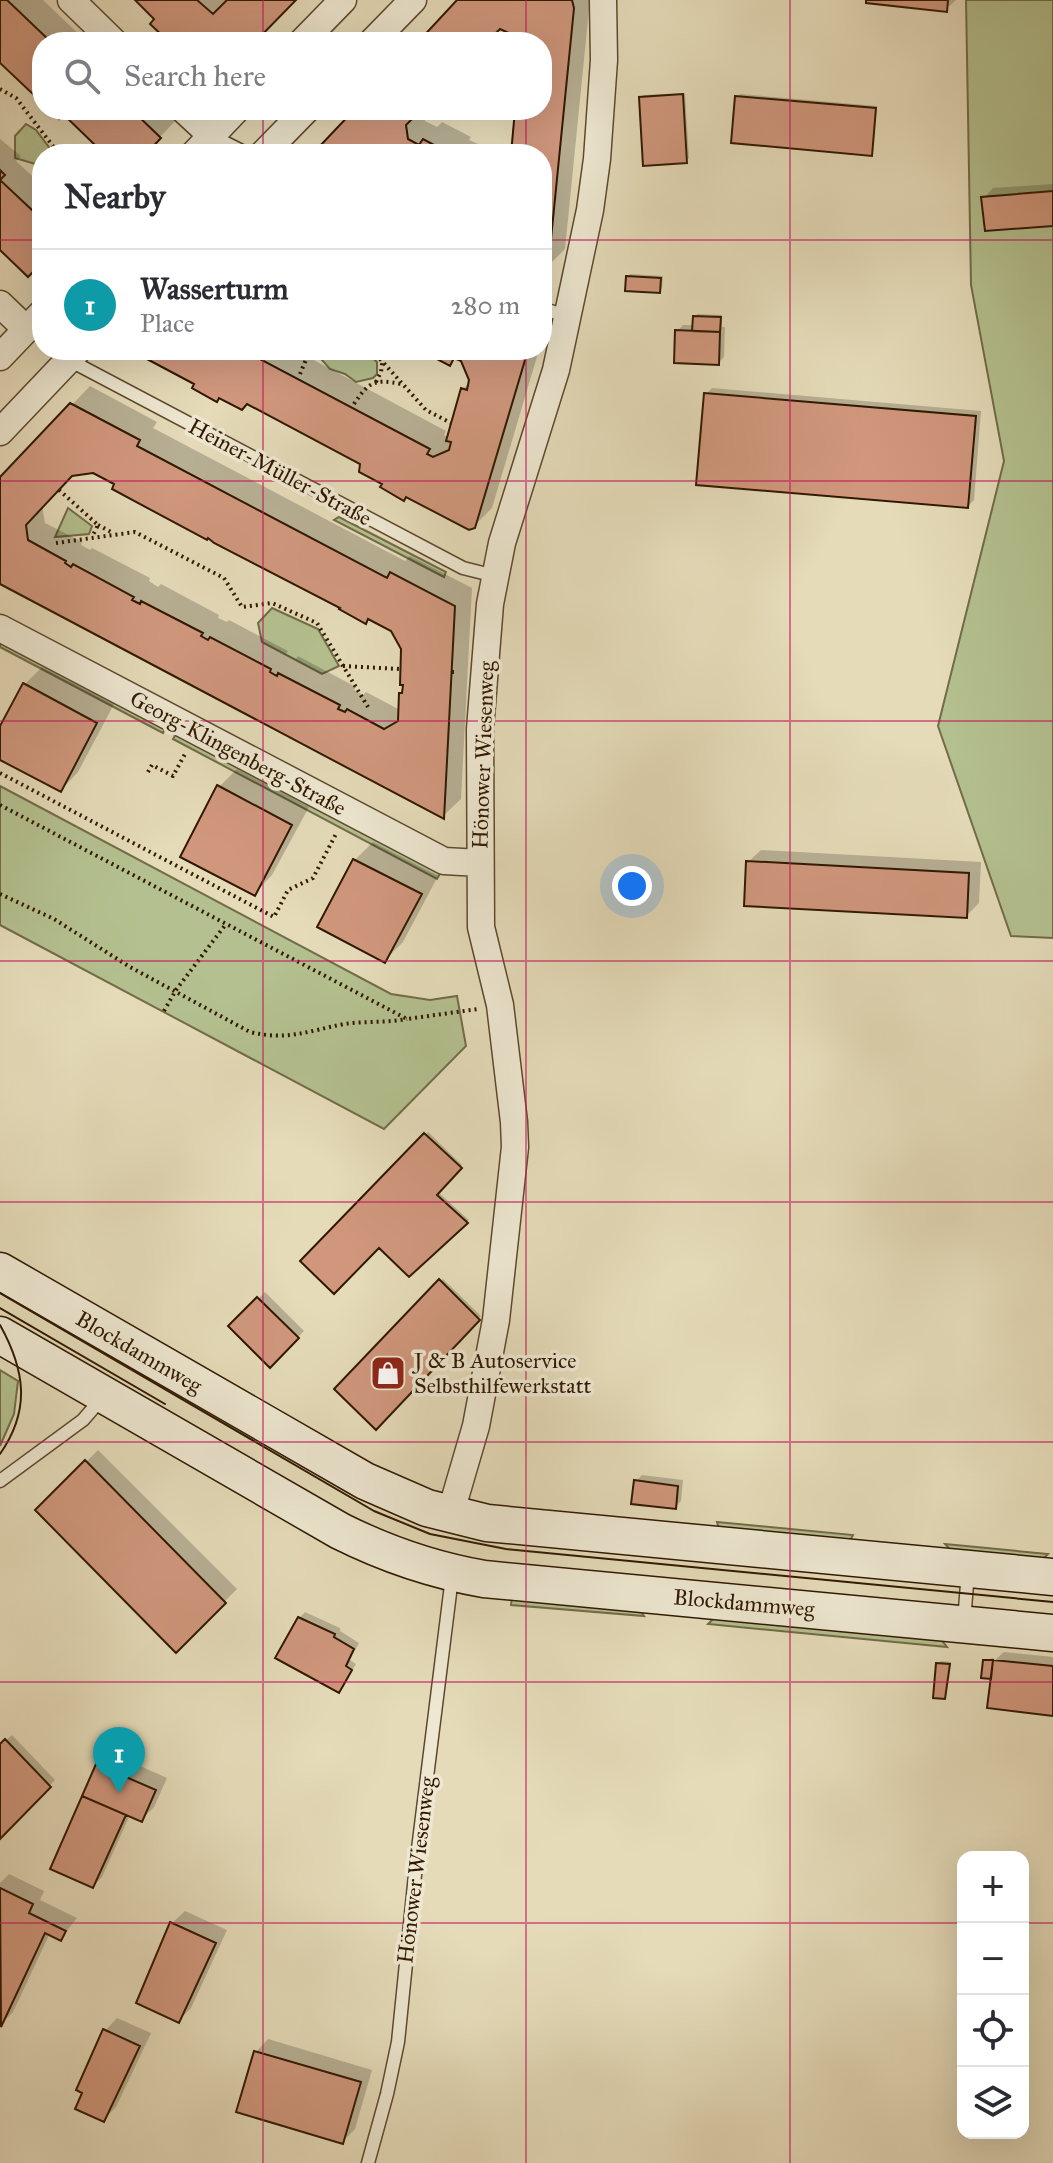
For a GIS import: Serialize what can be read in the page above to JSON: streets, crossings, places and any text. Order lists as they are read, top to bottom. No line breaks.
{"streets":{"street":["Georg-Klingenberg-Straße","Hönower Wiesenweg","Blockdammweg"],"lane":["Heiner-Müller-Straße"]},"crossings":[["Heiner-Müller-Straße","Hönower Wiesenweg"],["Georg-Klingenberg-Straße","Hönower Wiesenweg"],["Hönower Wiesenweg","Blockdammweg"]],"places":{"shop":["J & B Autoservice Selbsthilfewerkstatt"]},"page":{"search":"Search here","heading":"Nearby","list":[{"mark":"1","name":"Wasserturm","note":"Place","value":"280 m"}],"pins":"1","map_buttons":["+","−"]}}
